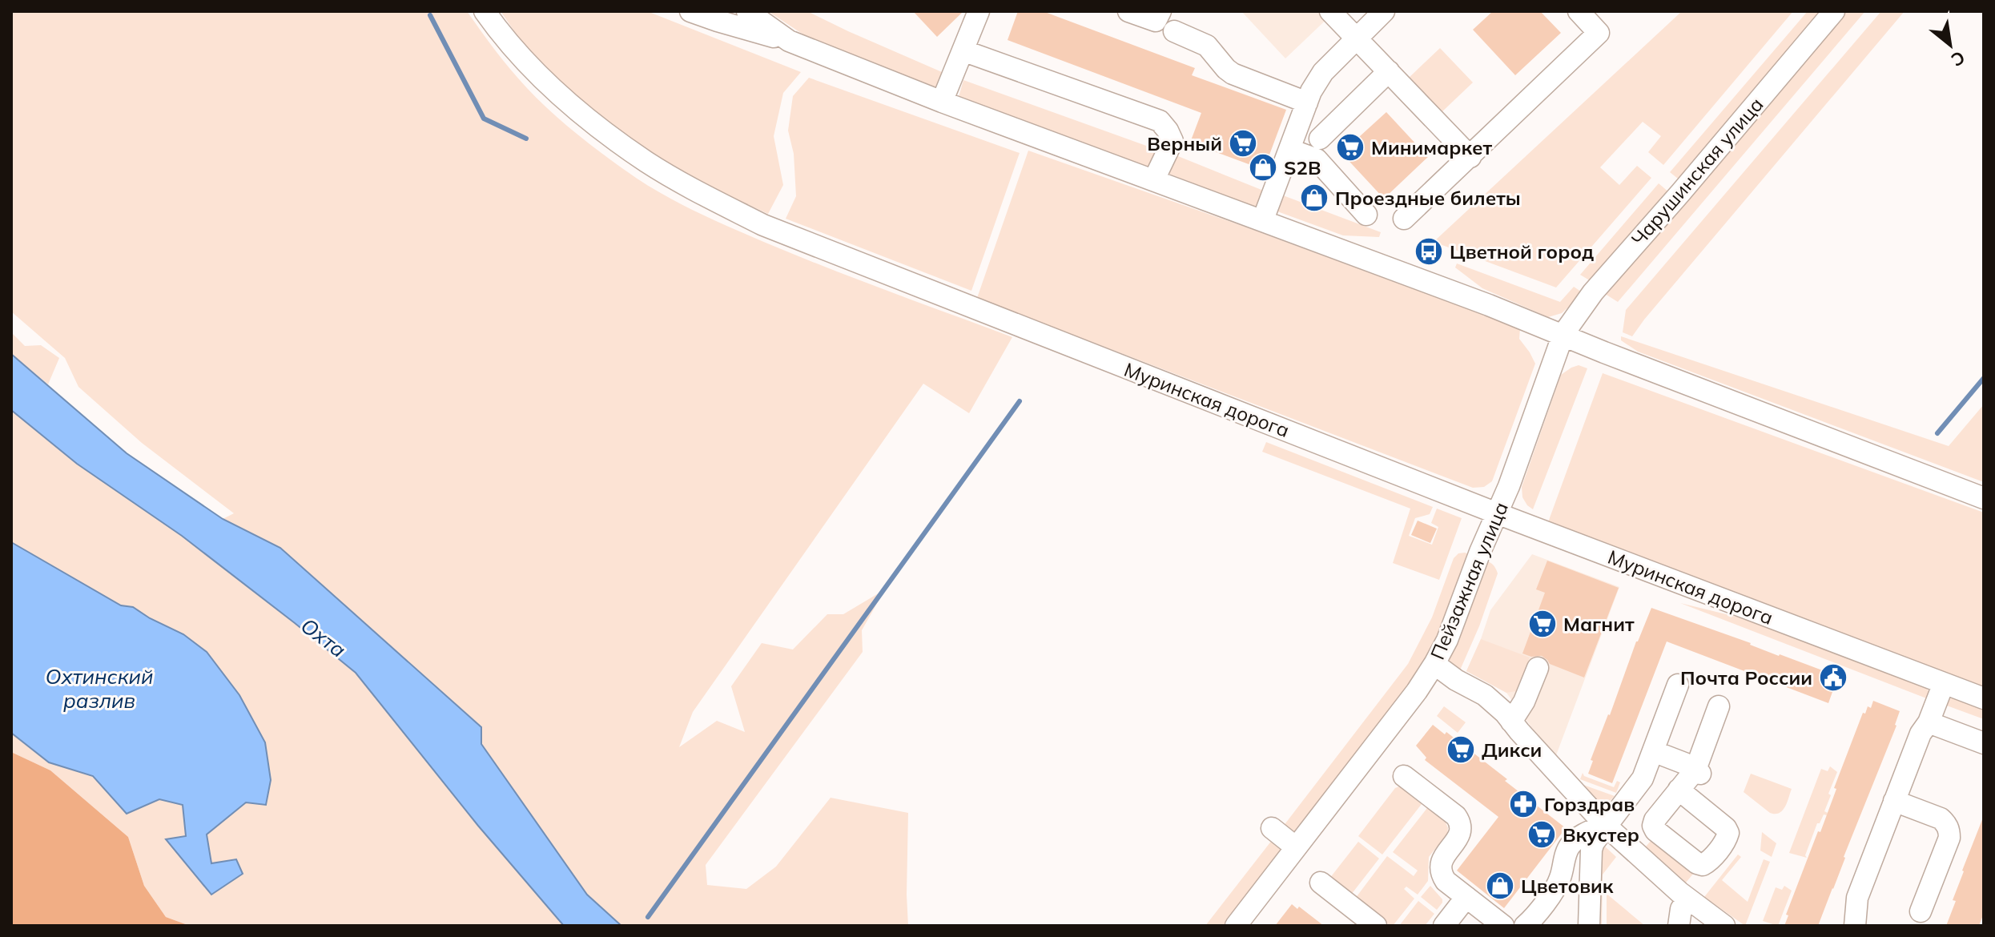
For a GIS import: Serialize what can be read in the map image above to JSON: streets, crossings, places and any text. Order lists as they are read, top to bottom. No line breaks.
{"streets":{"street":["Чарушинская улица","Муринская дорога","Пейзажная улица"]},"crossings":[["Чарушинская улица","Пейзажная улица"],["Муринская дорога","Пейзажная улица"]],"water":["Охта","Охтинский разлив"],"places":{"supermarket":["Верный","Минимаркет","Магнит","Дикси","Вкустер"],"shop":["S2B","Проездные билеты","Цветовик"],"bus stop":["Цветной город"],"public building":["Почта России"],"pharmacy":["Горздрав"]},"north":"bottom right"}
